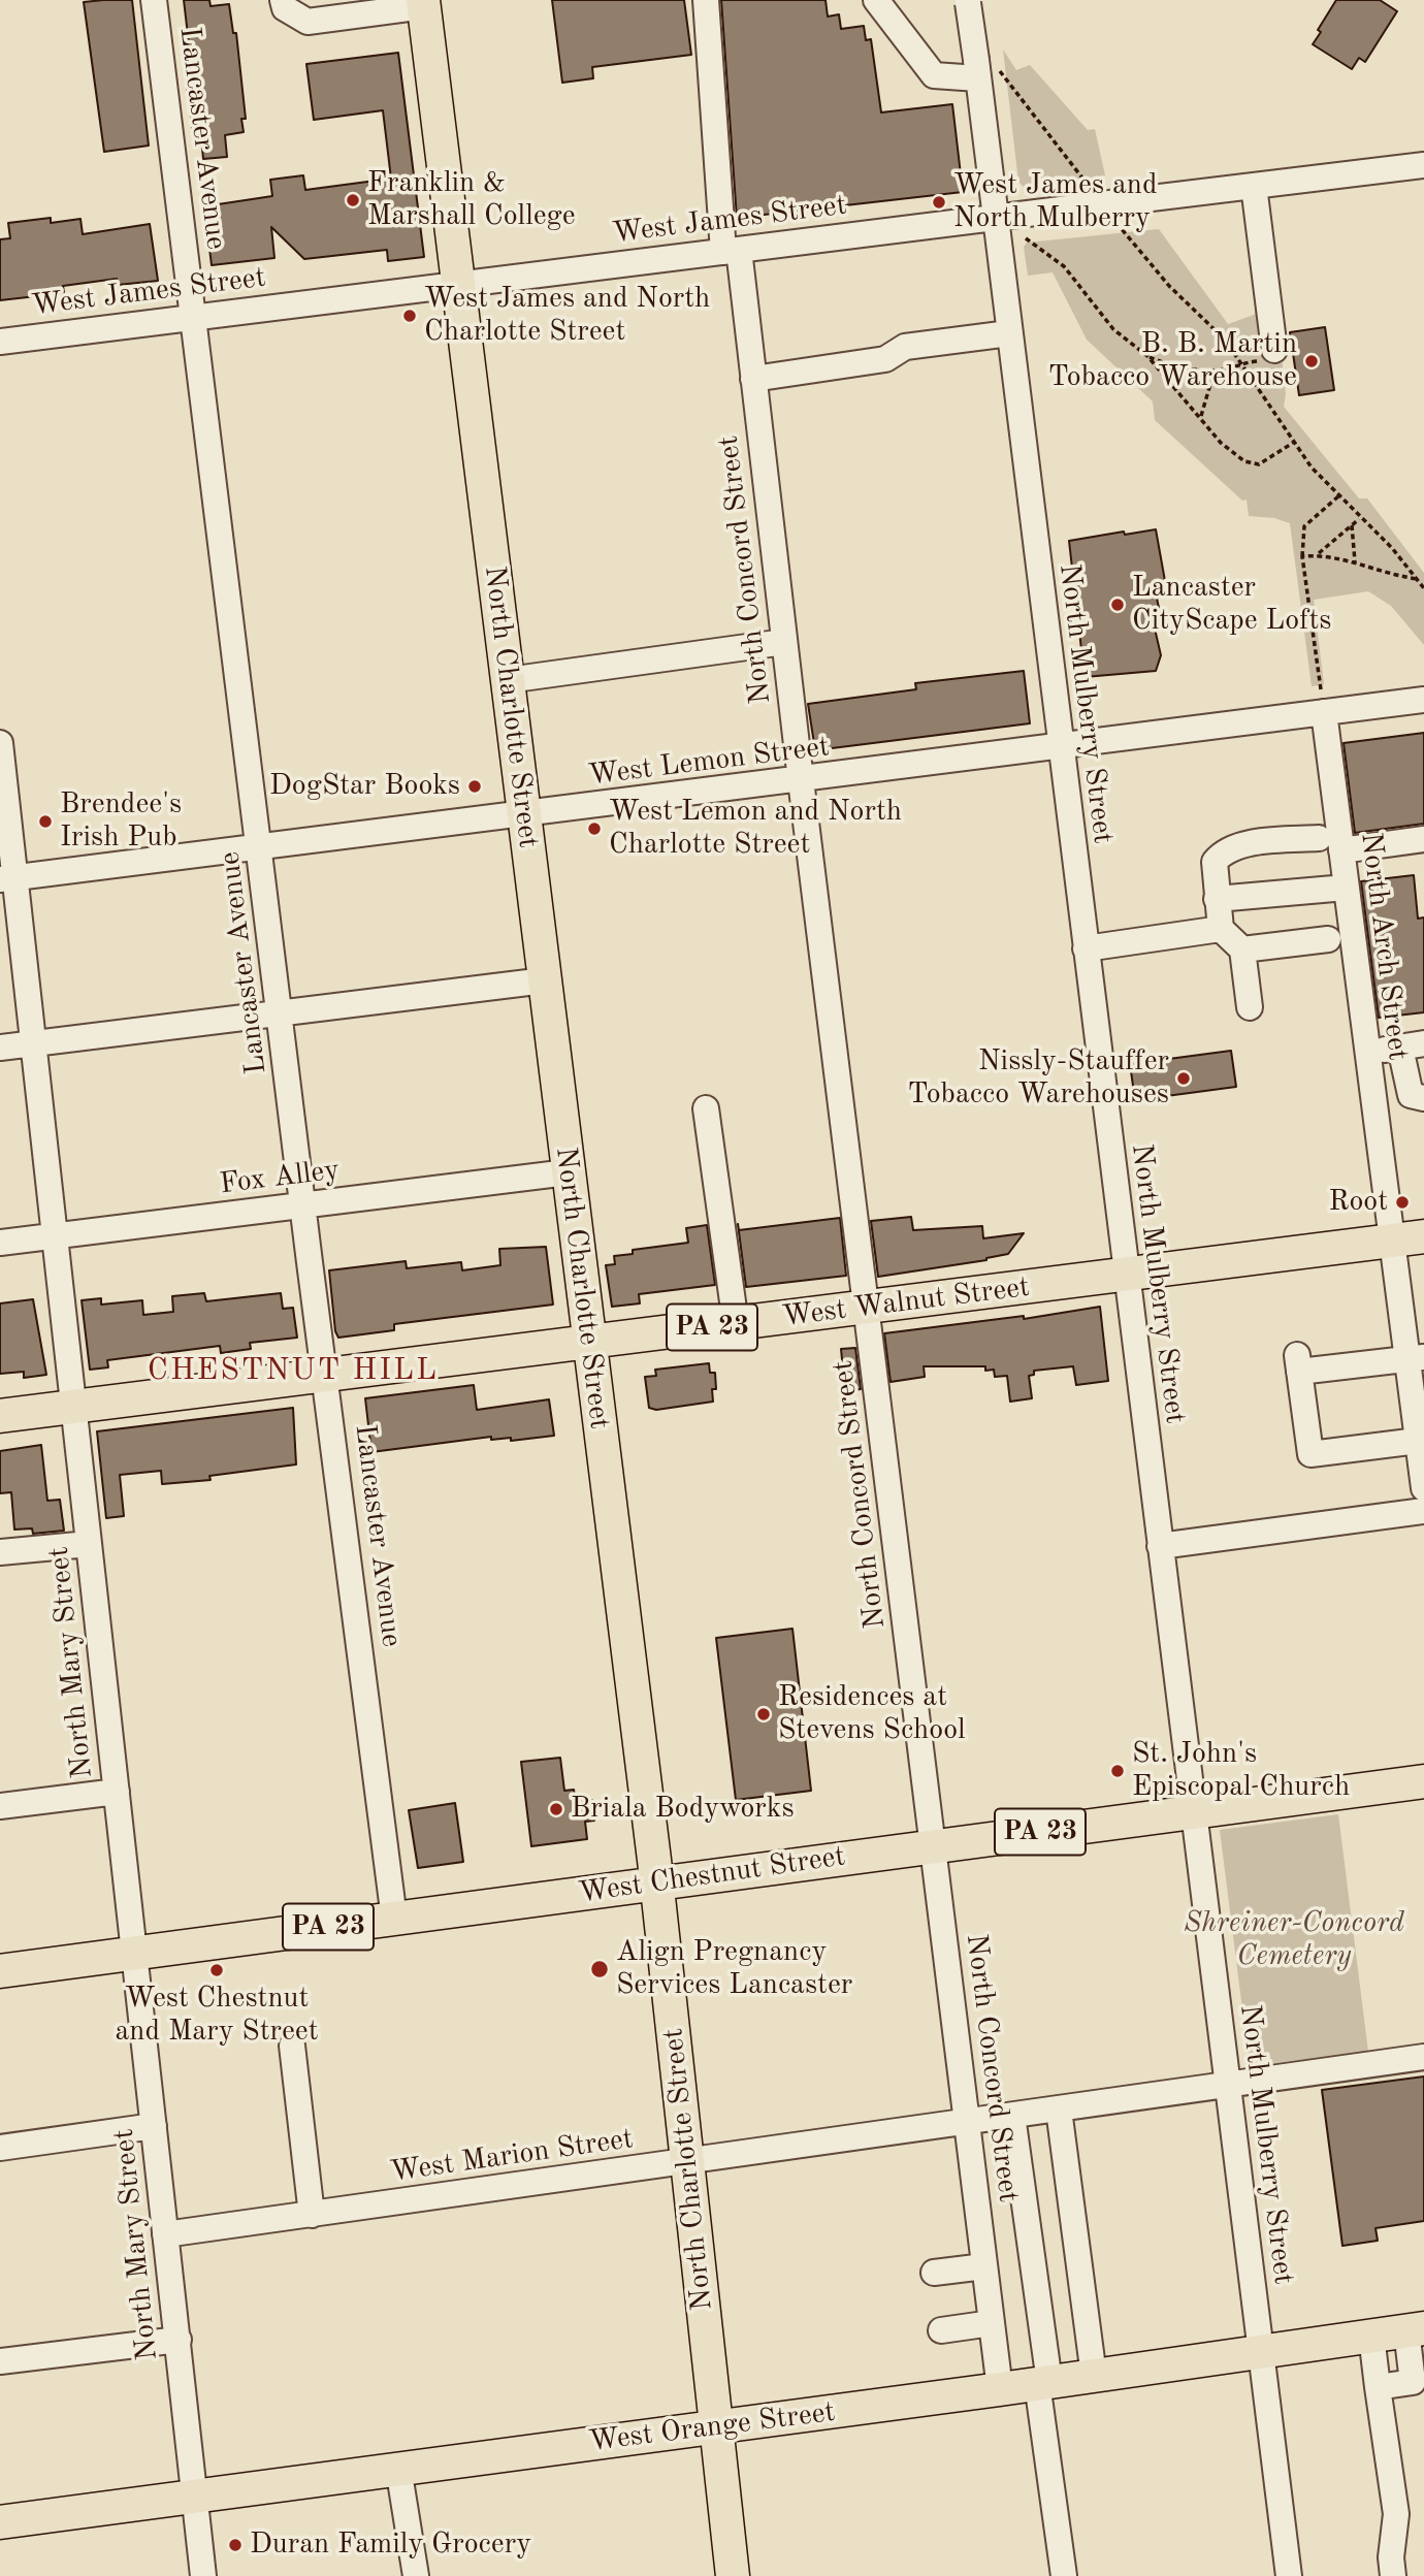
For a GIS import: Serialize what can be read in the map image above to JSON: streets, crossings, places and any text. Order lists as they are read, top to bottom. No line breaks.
{"streets":{"main road":["North Charlotte Street","West Walnut Street","PA 23","West Chestnut Street","West Orange Street"],"street":["Lancaster Avenue","West James Street","North Concord Street","North Mulberry Street","West Lemon Street","North Arch Street","Fox Alley","North Mary Street","West Marion Street"]},"crossings":[["Lancaster Avenue","West James Street"],["Lancaster Avenue","West Lemon Street"],["Lancaster Avenue","Fox Alley"],["Lancaster Avenue","West Walnut Street"],["Lancaster Avenue","West Chestnut Street"],["West James Street","North Concord Street"],["West James Street","North Mulberry Street"],["West James Street","North Charlotte Street"],["North Concord Street","West Lemon Street"],["North Concord Street","West Walnut Street"],["North Concord Street","West Chestnut Street"],["North Concord Street","West Marion Street"],["North Concord Street","West Orange Street"],["North Mulberry Street","West Lemon Street"],["North Mulberry Street","West Walnut Street"],["North Mulberry Street","West Chestnut Street"],["North Mulberry Street","West Marion Street"],["North Mulberry Street","West Orange Street"],["North Charlotte Street","West Lemon Street"],["North Charlotte Street","Fox Alley"],["North Charlotte Street","West Walnut Street"],["North Charlotte Street","West Chestnut Street"],["North Charlotte Street","West Marion Street"],["North Charlotte Street","West Orange Street"],["West Lemon Street","North Arch Street"],["West Lemon Street","North Mary Street"],["North Arch Street","West Walnut Street"],["Fox Alley","North Mary Street"],["West Walnut Street","North Mary Street"],["North Mary Street","West Chestnut Street"],["North Mary Street","West Marion Street"],["North Mary Street","West Orange Street"]],"districts":["CHESTNUT HILL"],"parks":["Shreiner-Concord Cemetery"],"places":["Franklin & Marshall College","West James and North Mulberry","West James and North Charlotte Street","B. B. Martin Tobacco Warehouse","Lancaster CityScape Lofts","DogStar Books","Brendee's Irish Pub","West Lemon and North Charlotte Street","Nissly-Stauffer Tobacco Warehouses","Root","Residences at Stevens School","St. John's Episcopal Church","Briala Bodyworks","Align Pregnancy Services Lancaster","West Chestnut and Mary Street","Duran Family Grocery"]}
